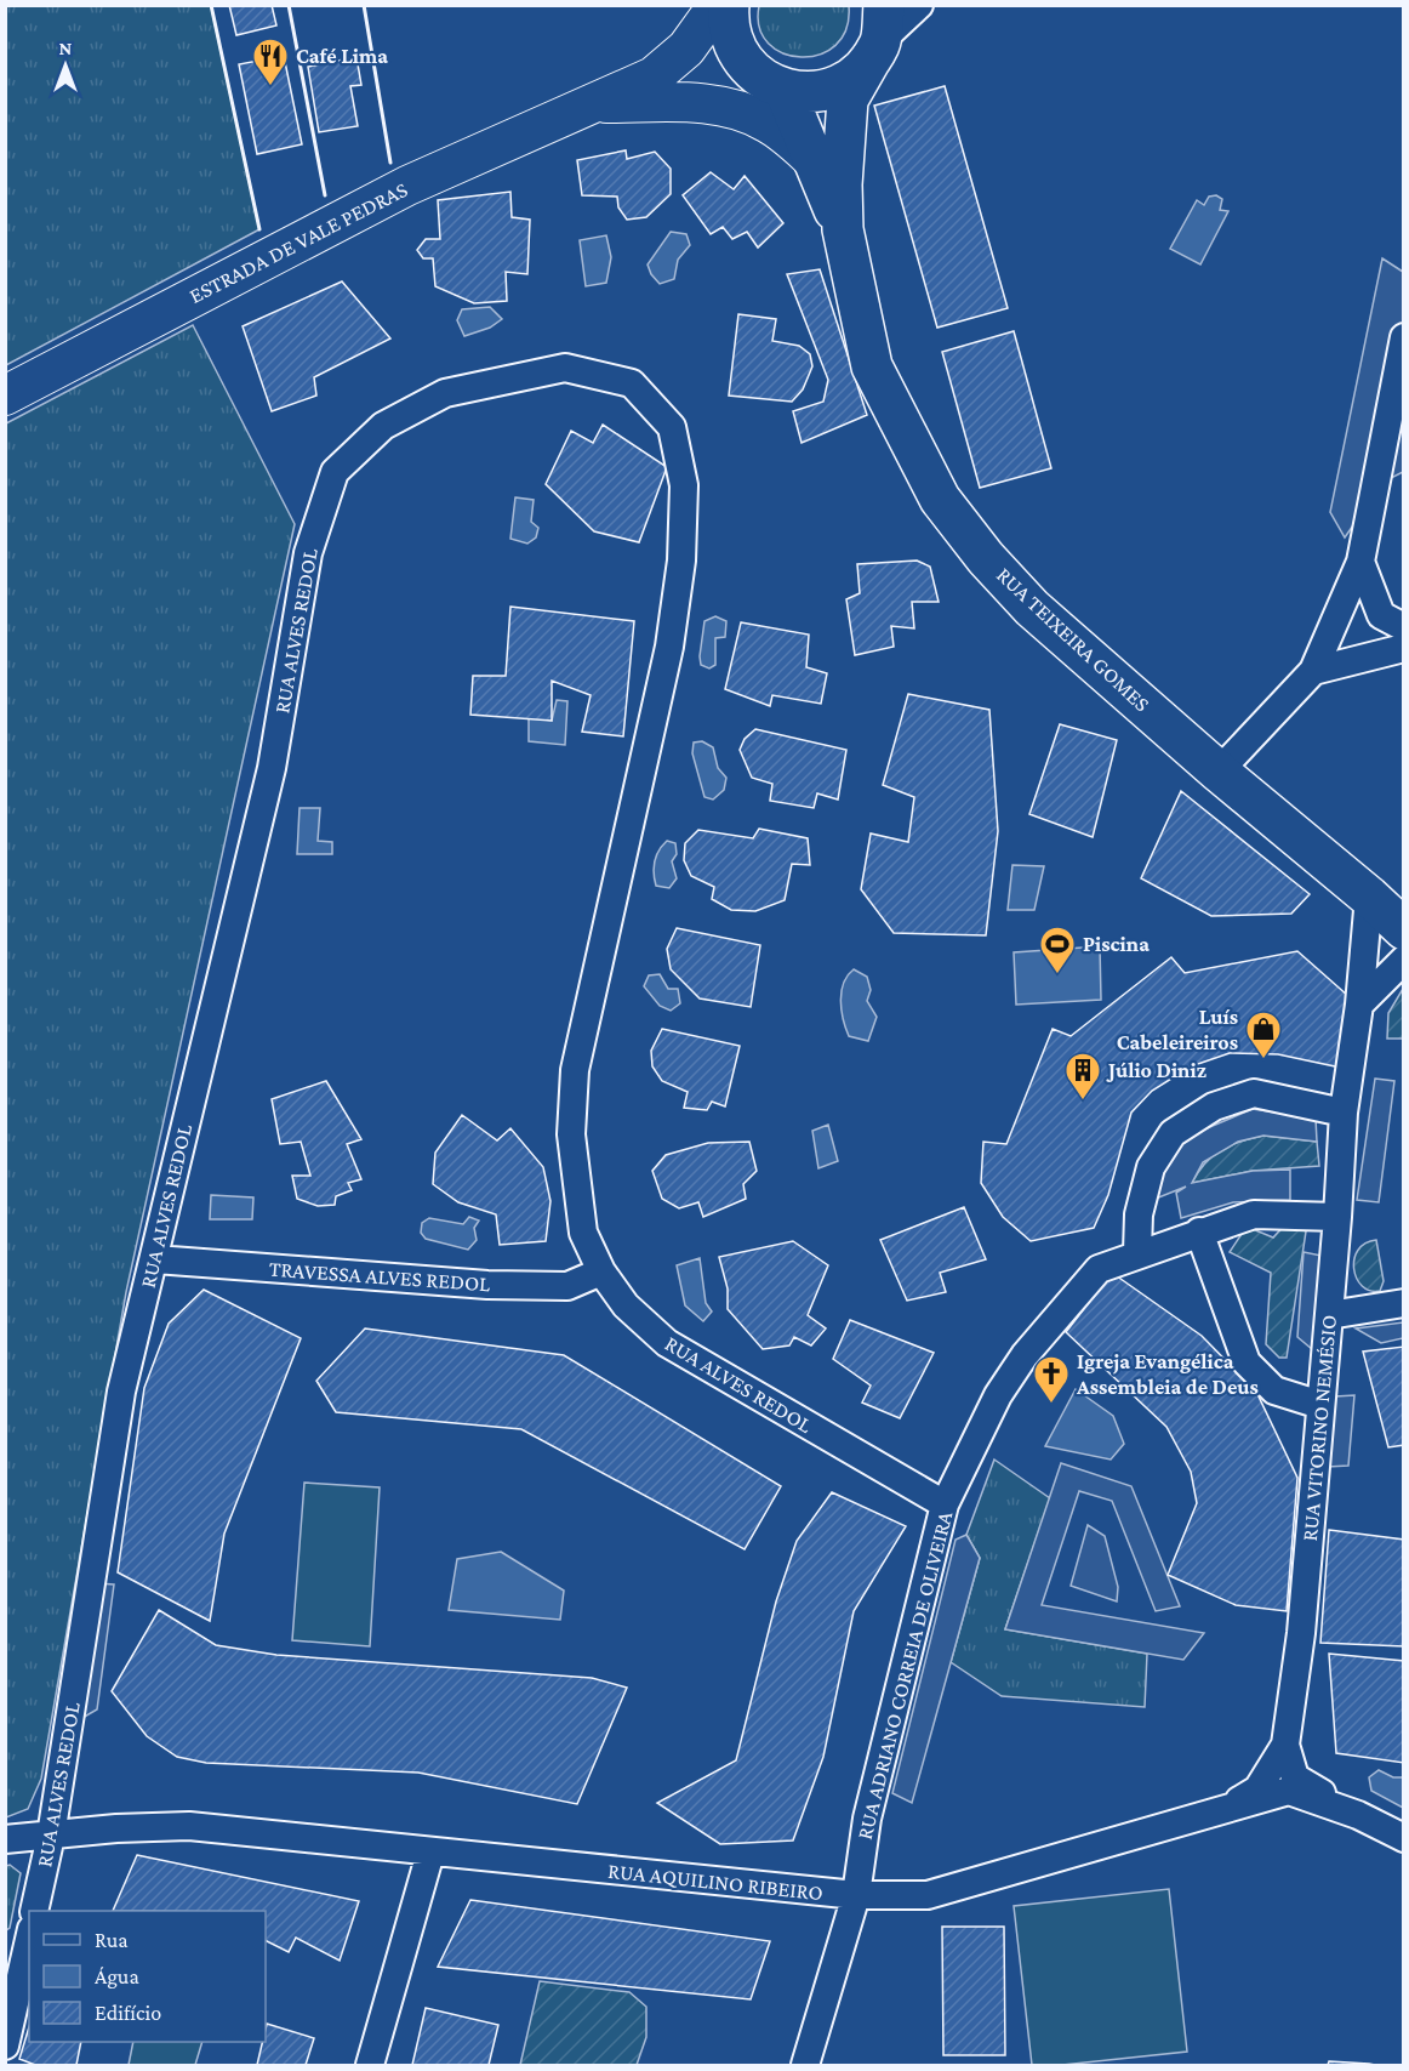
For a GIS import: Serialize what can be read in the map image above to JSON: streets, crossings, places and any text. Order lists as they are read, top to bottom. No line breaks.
{"streets":{"main road":["ESTRADA DE VALE PEDRAS","RUA TEIXEIRA GOMES"],"street":["RUA ALVES REDOL","TRAVESSA ALVES REDOL","RUA VITORINO NEMÉSIO","RUA ADRIANO CORREIA DE OLIVEIRA","RUA AQUILINO RIBEIRO"]},"crossings":[["ESTRADA DE VALE PEDRAS","RUA TEIXEIRA GOMES"],["RUA ALVES REDOL","TRAVESSA ALVES REDOL"],["RUA ALVES REDOL","RUA ADRIANO CORREIA DE OLIVEIRA"],["RUA ALVES REDOL","RUA AQUILINO RIBEIRO"],["RUA TEIXEIRA GOMES","RUA VITORINO NEMÉSIO"],["RUA VITORINO NEMÉSIO","RUA ADRIANO CORREIA DE OLIVEIRA"],["RUA VITORINO NEMÉSIO","RUA AQUILINO RIBEIRO"],["RUA ADRIANO CORREIA DE OLIVEIRA","RUA AQUILINO RIBEIRO"]],"places":{"restaurant":["Café Lima"],"sports":["Piscina"],"shop":["Luís Cabeleireiros"],"building":["Júlio Diniz"],"church":["Igreja Evangélica Assembleia de Deus"]},"legend":["Rua","Água","Edifício"],"north":"top"}
